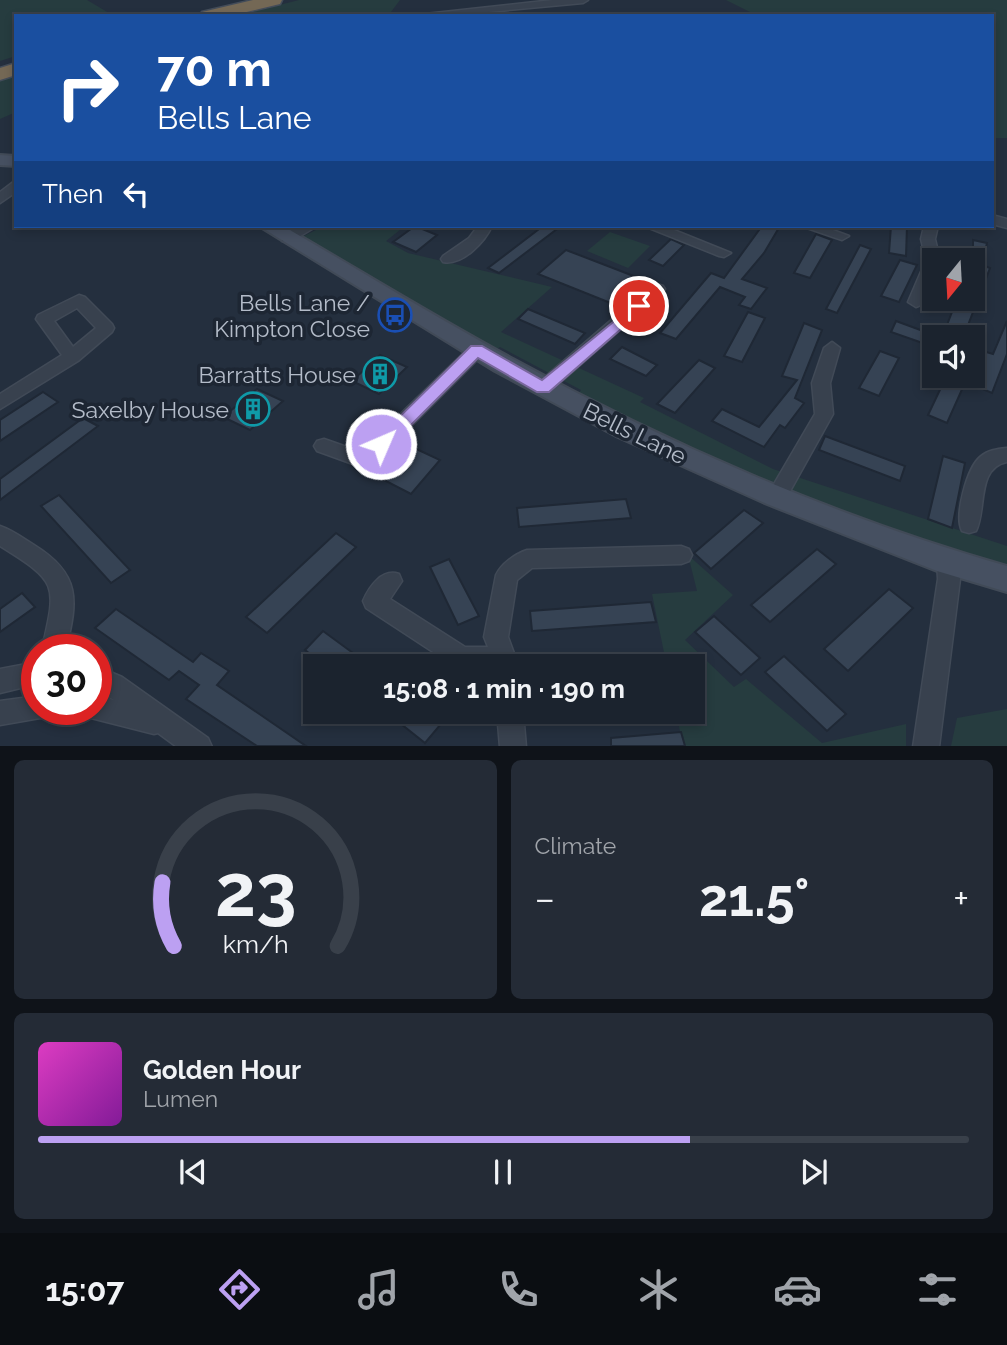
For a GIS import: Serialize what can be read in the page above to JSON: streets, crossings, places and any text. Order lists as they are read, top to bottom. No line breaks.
{"streets":{"street":["Bells Lane"]},"places":{"bus stop":["Bells Lane / Kimpton Close"],"building":["Barratts House","Saxelby House"]},"north":"bottom","page":{"turn":["70 m","Bells Lane"],"then":"Then","limit":"30","trip":"15:08 · 1 min · 190 m","tile":"Climate","heat":["−","21.5°","+"],"song":["Golden Hour","Lumen"],"tabs":"15:07","gauge":["23","km/h"]}}
